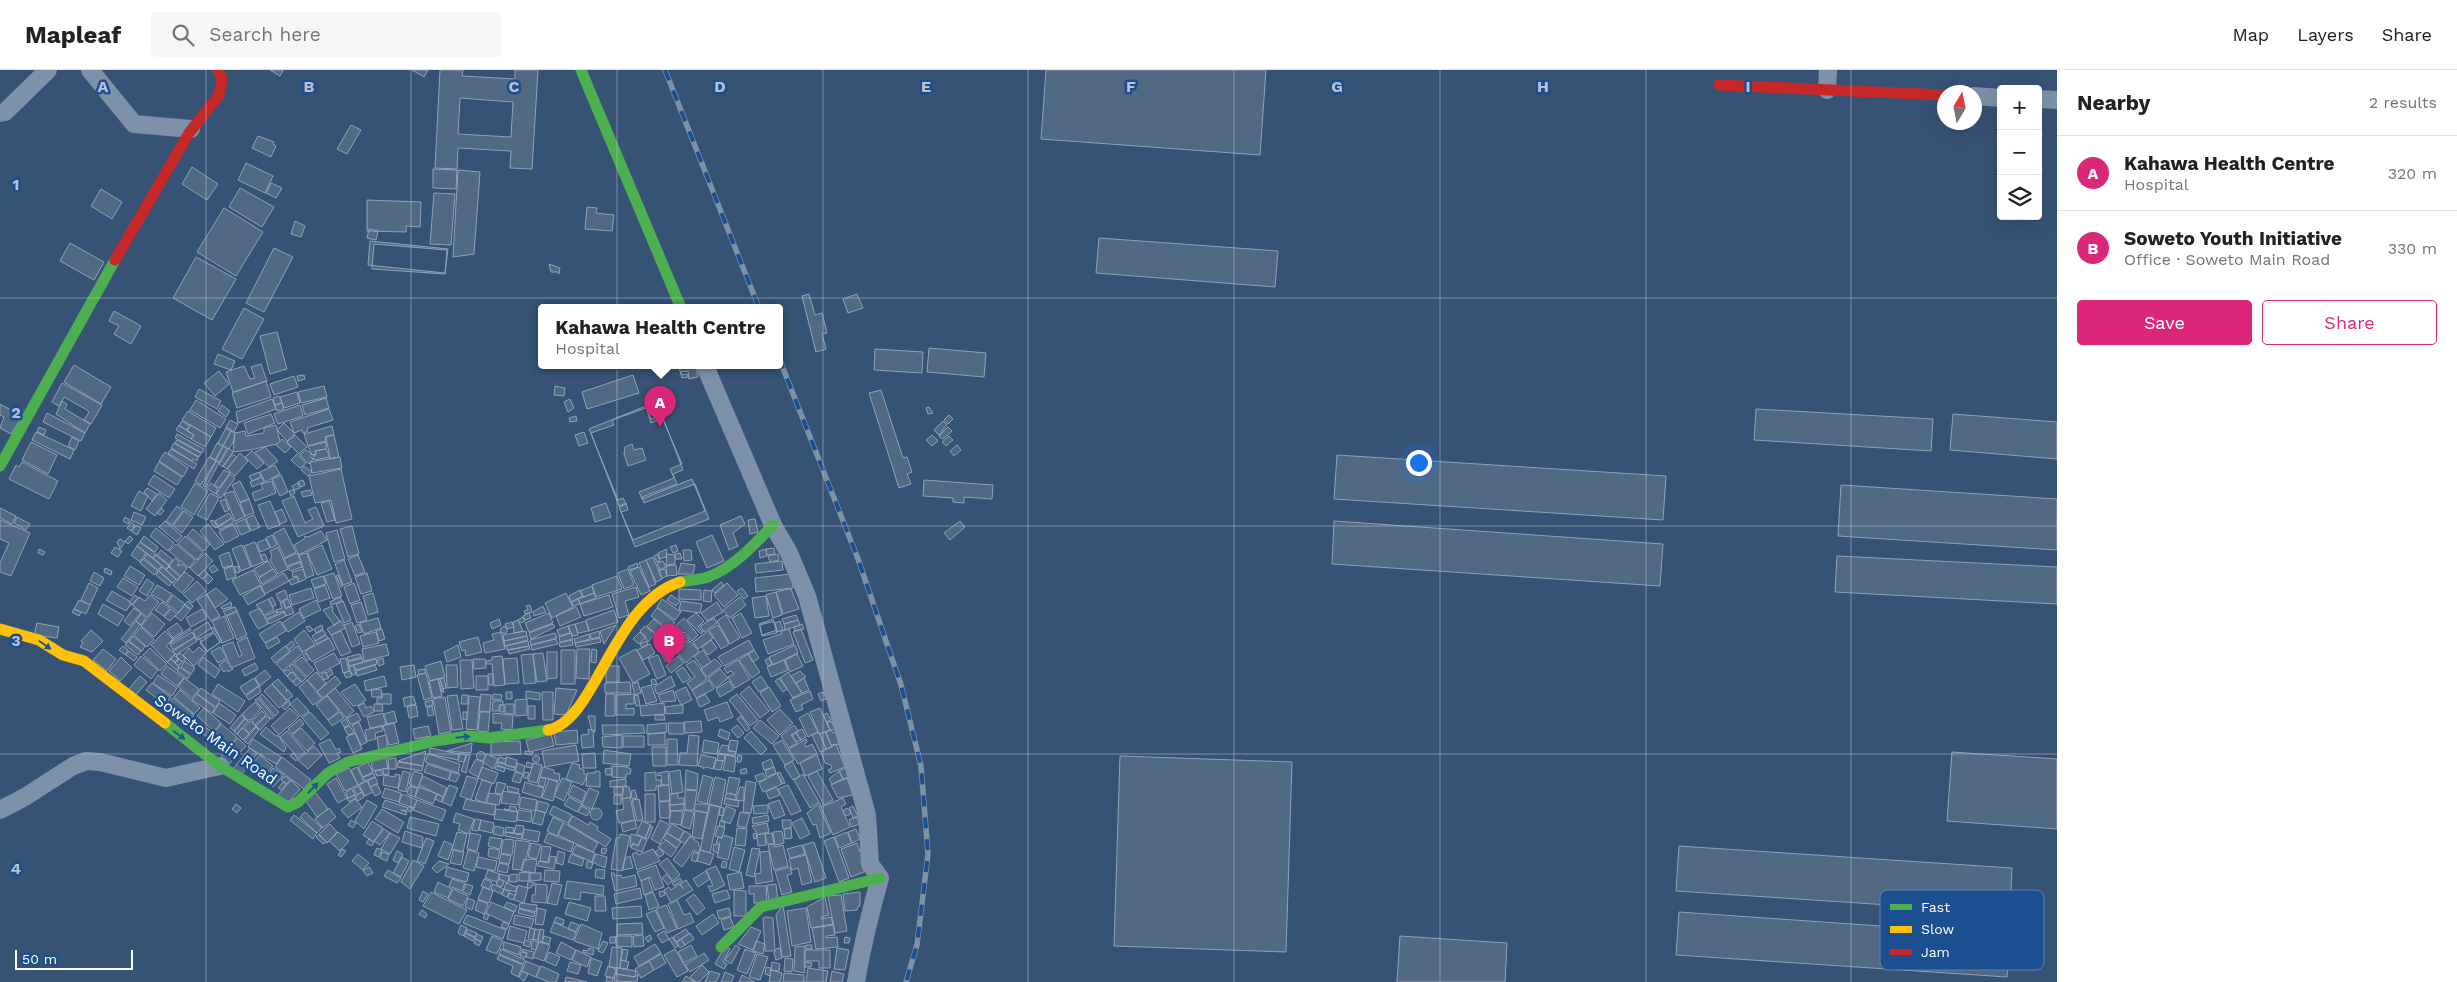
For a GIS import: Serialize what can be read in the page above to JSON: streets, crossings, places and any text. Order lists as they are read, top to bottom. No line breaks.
{"streets":{"street":["Soweto Main Road"]},"one_way":["Soweto Main Road"],"legend":["Fast","Slow","Jam"],"scale_bar":"50 m","north":"top","page":{"header":"Mapleaf","search":"Search here","nav":["Map","Layers","Share"],"heading":["Nearby","2 results"],"map_buttons":["+","−"],"list":[{"mark":"A","name":"Kahawa Health Centre","note":"Hospital","value":"320 m"},{"mark":"B","name":"Soweto Youth Initiative","note":"Office · Soweto Main Road","value":"330 m"}],"buttons":["Save","Share"],"popup":["Kahawa Health Centre","Hospital"],"pins":["A","B"],"scale":"50 m"},"grid":{"columns":["A","B","C","D","E","F","G","H","I"],"rows":["1","2","3","4"]}}
